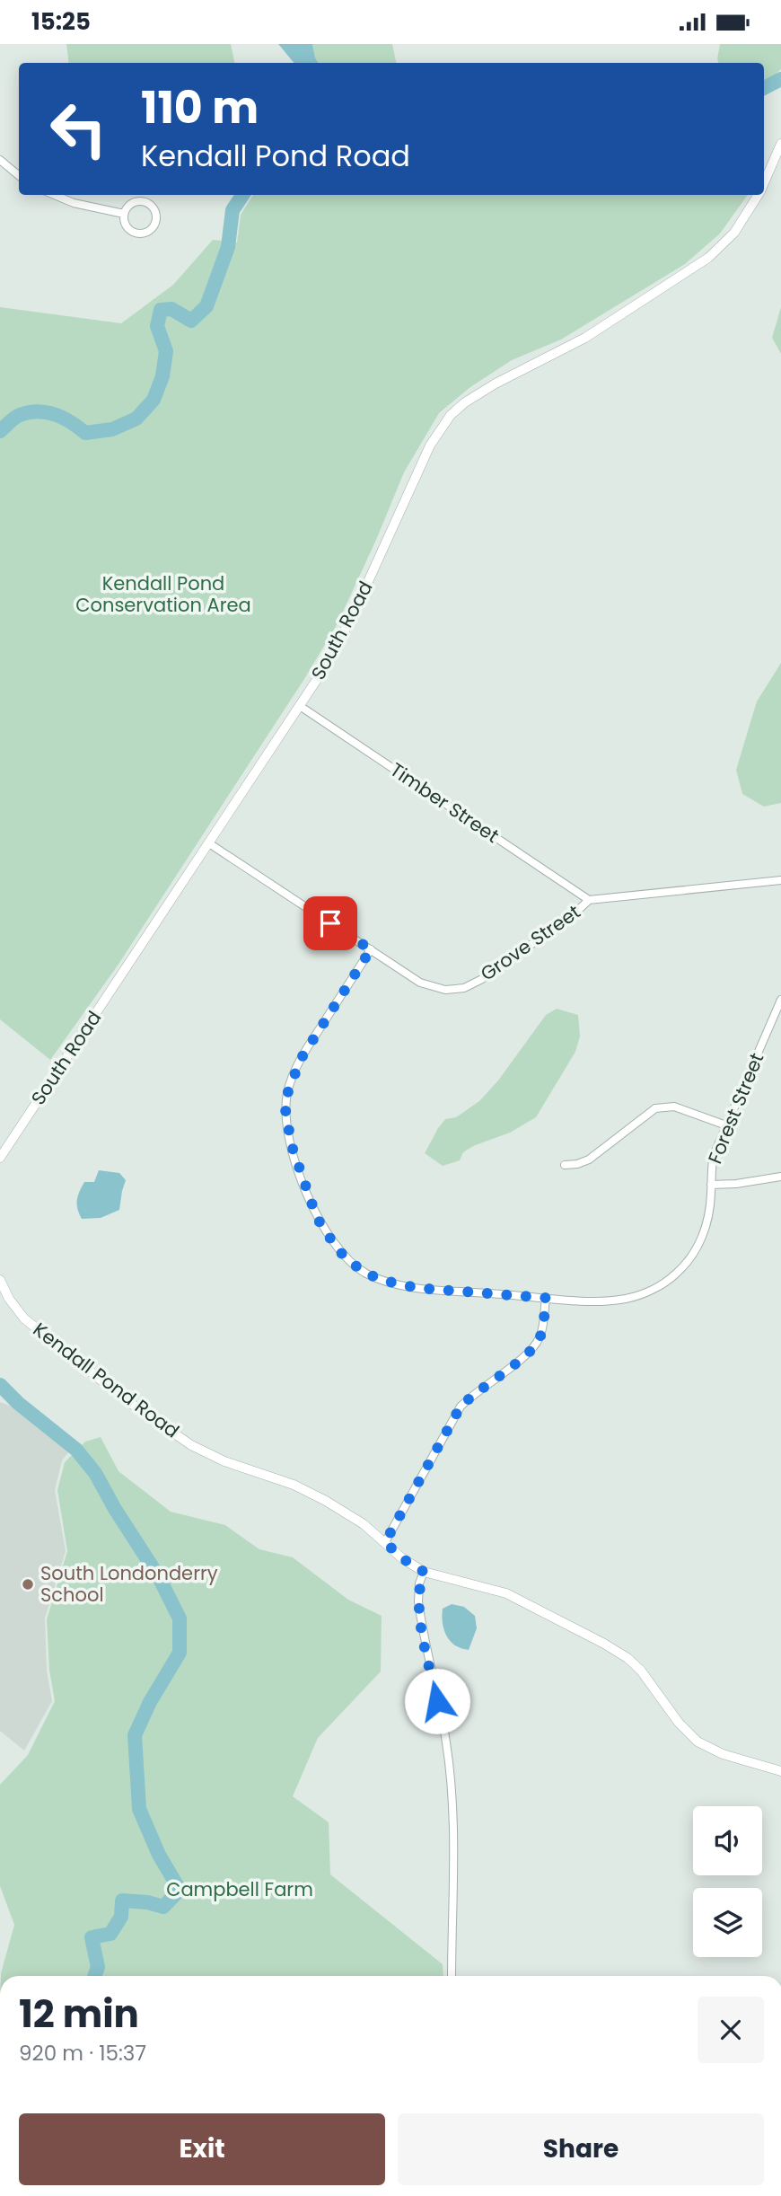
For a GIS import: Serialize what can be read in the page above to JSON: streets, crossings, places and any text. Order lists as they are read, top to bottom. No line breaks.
{"streets":{"street":["South Road","Timber Street","Grove Street","Forest Street","Kendall Pond Road"]},"crossings":[["South Road","Timber Street"],["South Road","Grove Street"],["Timber Street","Grove Street"],["Grove Street","Forest Street"]],"parks":["Kendall Pond Conservation Area","Campbell Farm"],"places":["South Londonderry School"],"page":{"status":"15:25","turn":["110 m","Kendall Pond Road"],"heading":["12 min","920 m · 15:37"],"buttons":["Exit","Share"]}}
